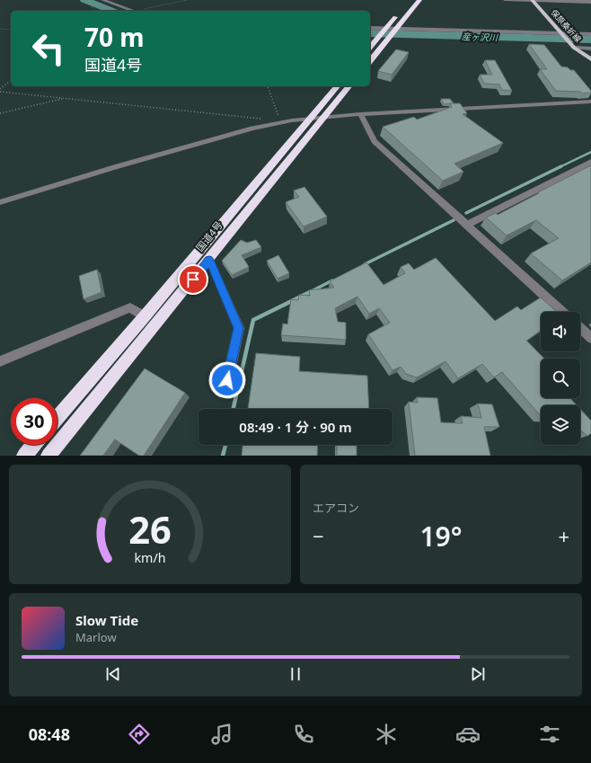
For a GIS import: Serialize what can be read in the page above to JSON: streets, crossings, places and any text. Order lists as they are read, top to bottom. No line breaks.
{"streets":{"highway":["国道4号"],"main road":["保原桑折線"]},"water":["産ヶ沢川"],"page":{"turn":["70 m","国道4号"],"limit":"30","trip":"08:49 · 1 分 · 90 m","tile":"エアコン","heat":["−","19°","+"],"song":["Slow Tide","Marlow"],"tabs":"08:48","gauge":["26","km/h"]}}
